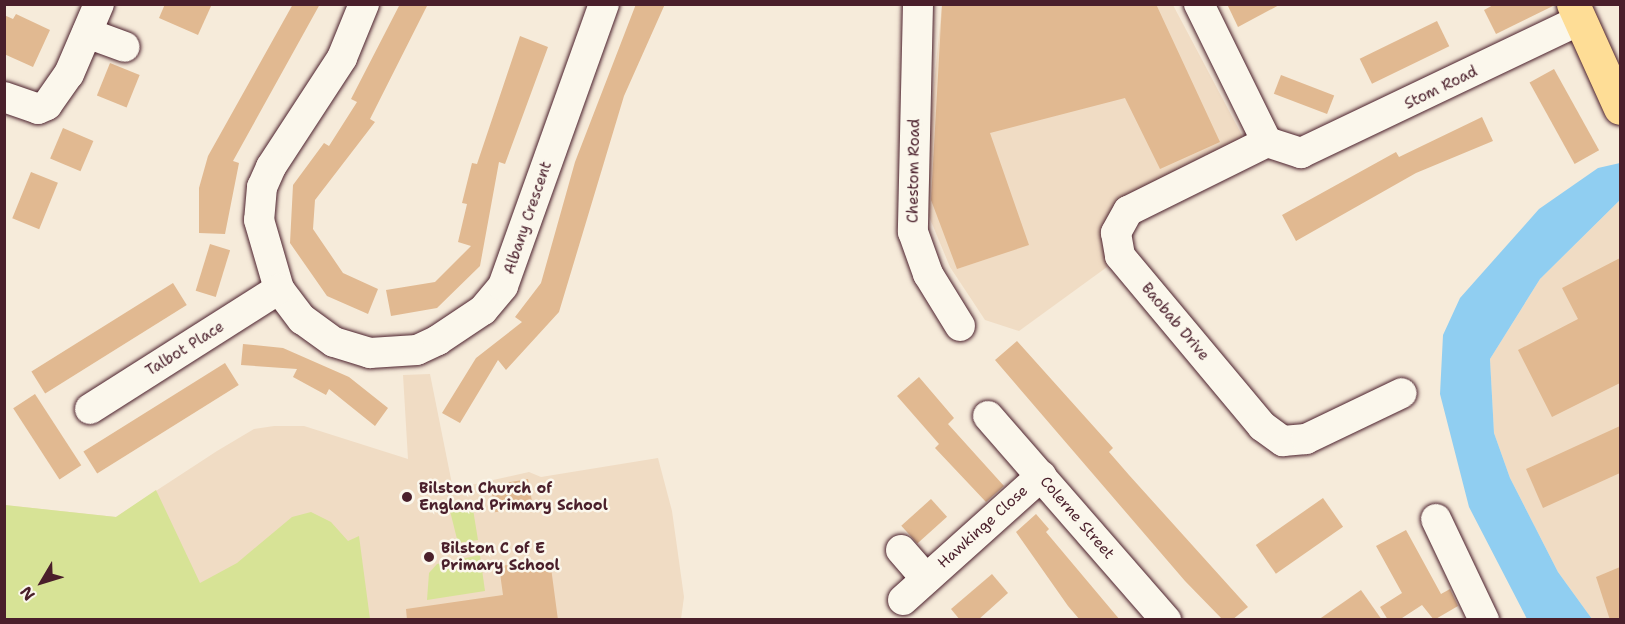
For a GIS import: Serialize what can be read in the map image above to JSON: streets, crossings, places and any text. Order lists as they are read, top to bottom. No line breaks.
{"streets":{"street":["Stom Road","Chestom Road","Albany Crescent","Baobab Drive","Talbot Place","Colerne Street","Hawkinge Close"]},"crossings":[["Stom Road","Baobab Drive"],["Albany Crescent","Talbot Place"],["Colerne Street","Hawkinge Close"]],"places":["Bilston Church of England Primary School","Bilston C of E Primary School"],"north":"bottom left"}
